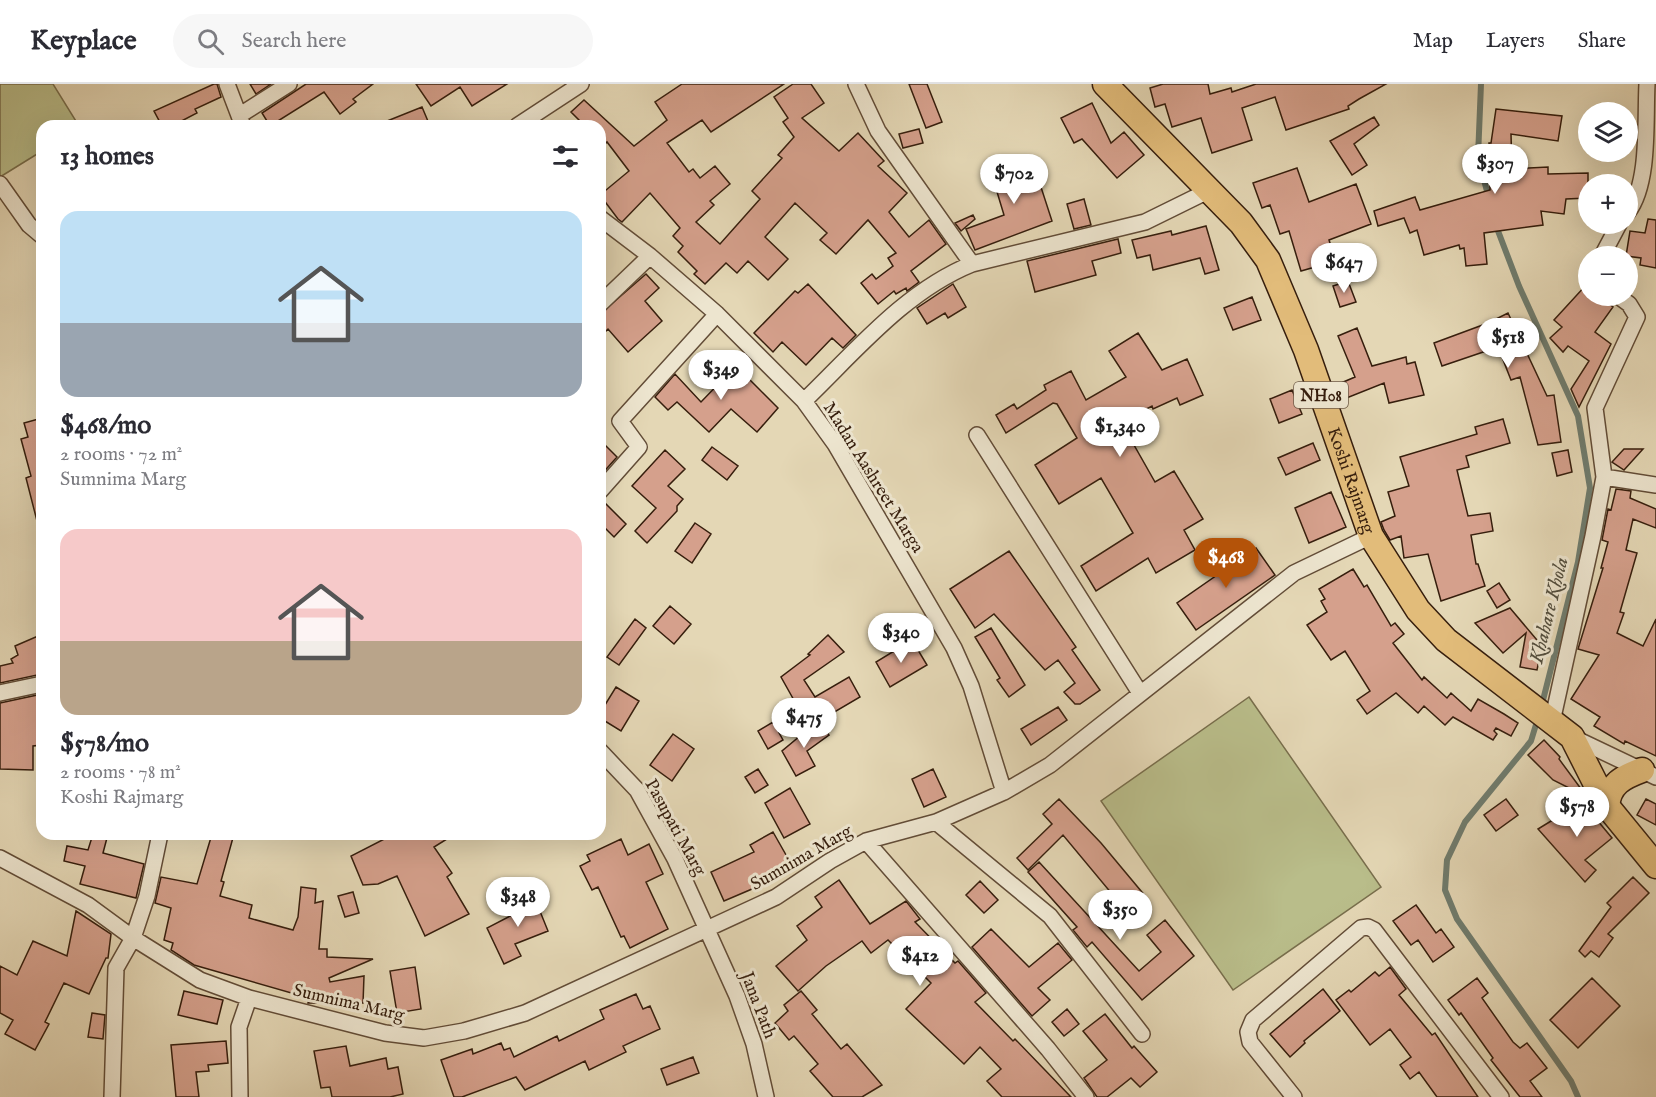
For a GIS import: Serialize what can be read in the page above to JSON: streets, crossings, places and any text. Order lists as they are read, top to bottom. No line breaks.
{"streets":{"main road":["NH08","Koshi Rajmarg"],"street":["Madan Aashreet Marga","Pasupati Marg","Sumnima Marg","Jana Path"]},"crossings":[["Madan Aashreet Marga","Sumnima Marg"],["Koshi Rajmarg","Sumnima Marg"],["Pasupati Marg","Sumnima Marg"],["Pasupati Marg","Jana Path"],["Sumnima Marg","Jana Path"]],"water":["Khahare Khola"],"page":{"header":"Keyplace","search":"Search here","nav":["Map","Layers","Share"],"map_buttons":["+","−"],"heading":"13 homes","price":["$307","$702","$647","$518","$349","$1,340","$468","$340","$475","$578","$348","$350","$412"],"list":[{"name":"$468/mo","note":"2 rooms · 72 m² · Sumnima Marg"},{"name":"$578/mo","note":"2 rooms · 78 m² · Koshi Rajmarg"}]}}
